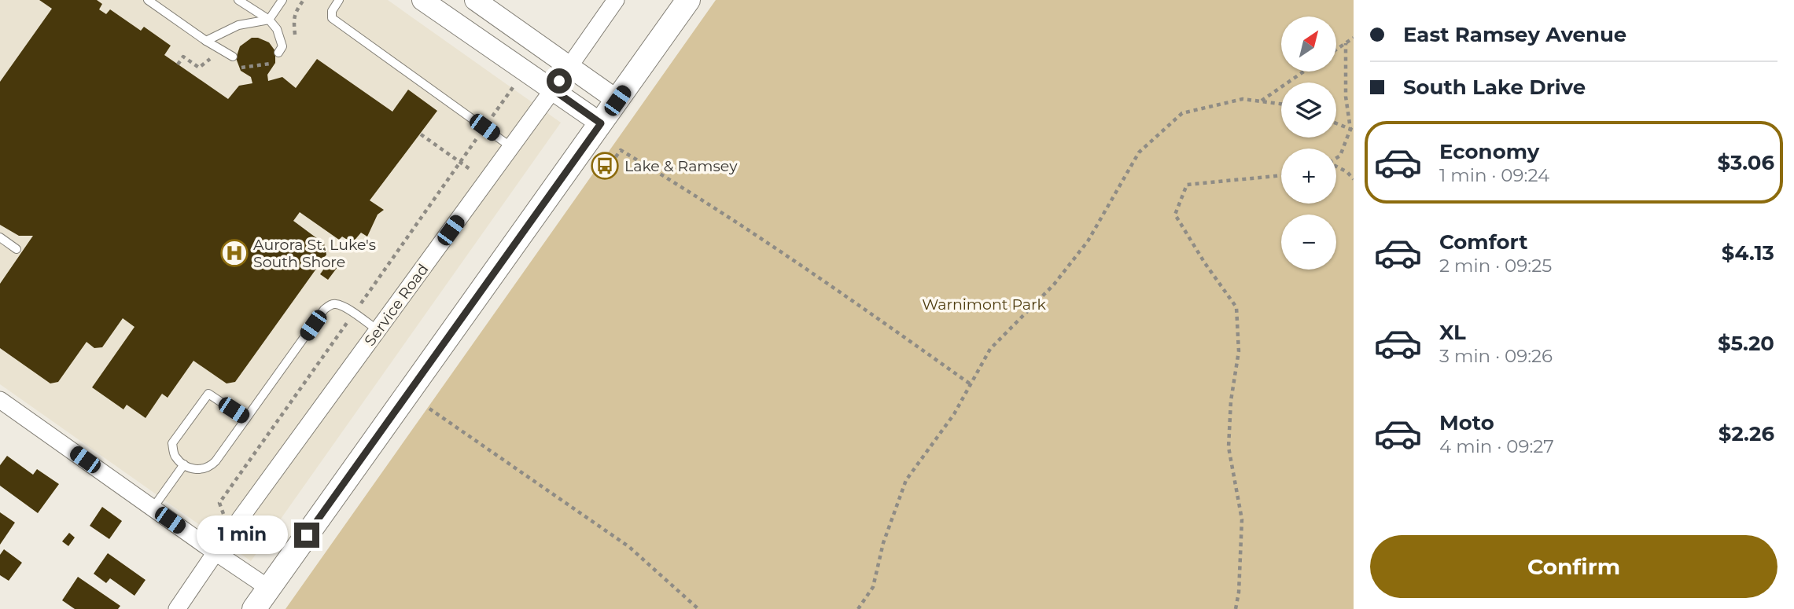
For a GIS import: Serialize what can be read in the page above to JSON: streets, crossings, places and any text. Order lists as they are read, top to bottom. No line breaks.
{"streets":{"street":["Service Road"]},"parks":["Warnimont Park"],"places":{"bus stop":["Lake & Ramsey"],"hospital":["Aurora St. Luke's South Shore"]},"north":"top right","page":{"banner":["East Ramsey Avenue","South Lake Drive"],"map_buttons":["+","−"],"list":[{"name":"Economy","note":"1 min · 09:24","value":"$3.06"},{"name":"Comfort","note":"2 min · 09:25","value":"$4.13"},{"name":"XL","note":"3 min · 09:26","value":"$5.20"},{"name":"Moto","note":"4 min · 09:27","value":"$2.26"}],"bubble":"1 min","buttons":"Confirm"}}
